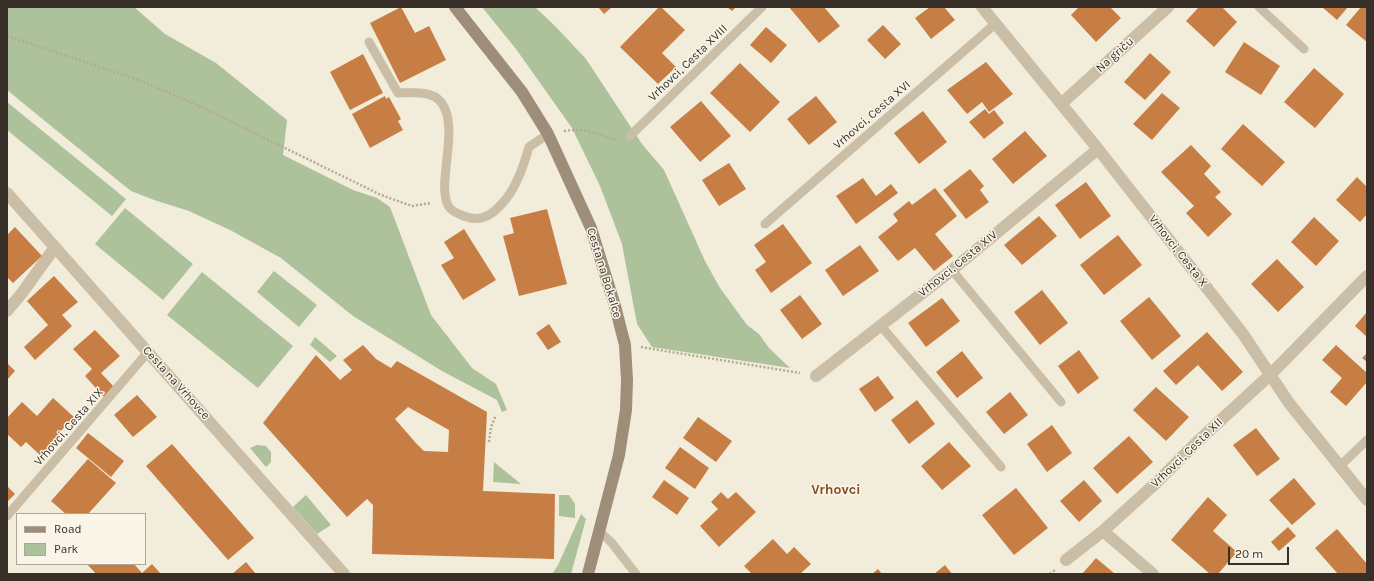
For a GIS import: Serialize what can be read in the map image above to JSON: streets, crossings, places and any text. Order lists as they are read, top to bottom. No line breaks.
{"streets":{"street":["Na griču","Vrhovci, Cesta X","Vrhovci, Cesta XIV","Cesta na Bokalce","Cesta na Vrhovce","Vrhovci, Cesta XII"],"lane":["Vrhovci, Cesta XVIII","Vrhovci, Cesta XVI","Vrhovci, Cesta XIX"]},"crossings":[["Na griču","Vrhovci, Cesta X"],["Vrhovci, Cesta XVI","Vrhovci, Cesta X"],["Vrhovci, Cesta X","Vrhovci, Cesta XIV"],["Vrhovci, Cesta X","Vrhovci, Cesta XII"],["Cesta na Vrhovce","Vrhovci, Cesta XIX"]],"districts":["Vrhovci"],"legend":["Road","Park"],"scale_bar":"20 m"}
